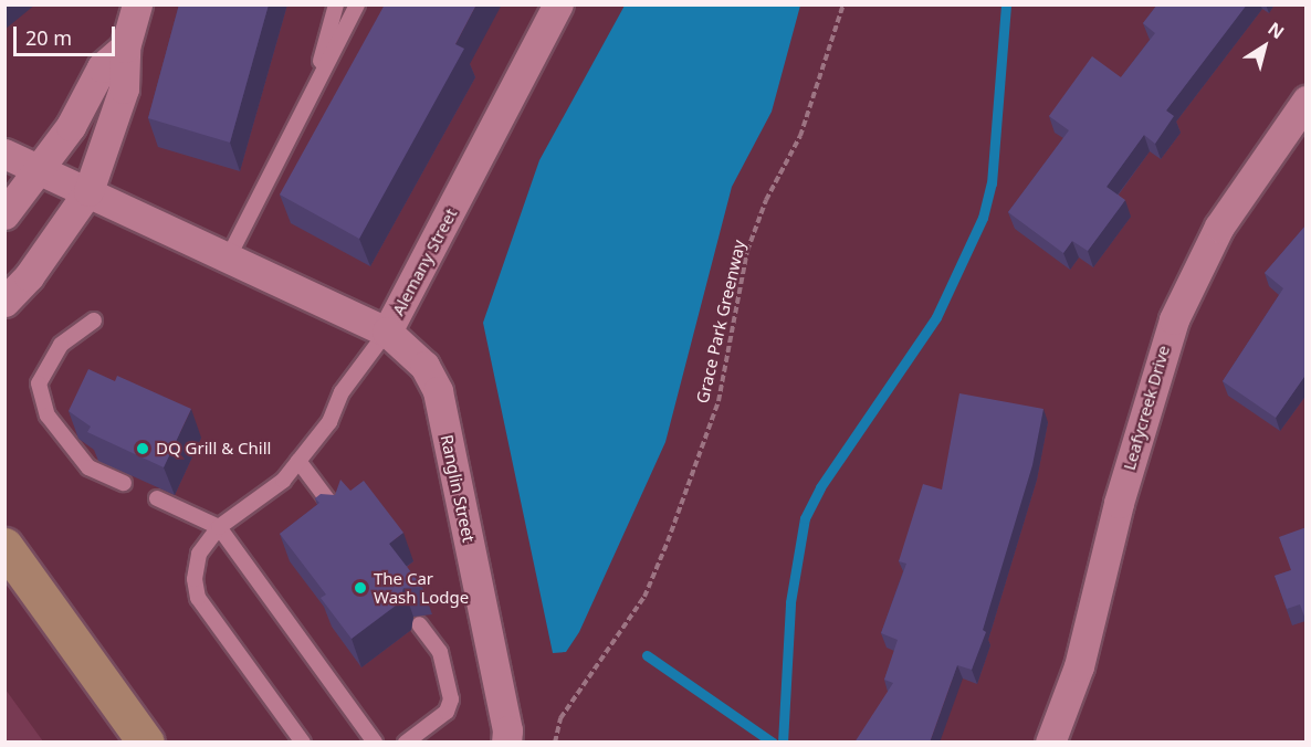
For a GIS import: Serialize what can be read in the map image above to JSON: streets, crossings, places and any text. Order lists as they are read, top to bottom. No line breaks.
{"streets":{"street":["Alemany Street","Leafycreek Drive","Ranglin Street"],"path":["Grace Park Greenway"]},"crossings":[["Alemany Street","Ranglin Street"]],"places":["DQ Grill & Chill","The Car Wash Lodge"],"scale_bar":"20 m","north":"top right"}
